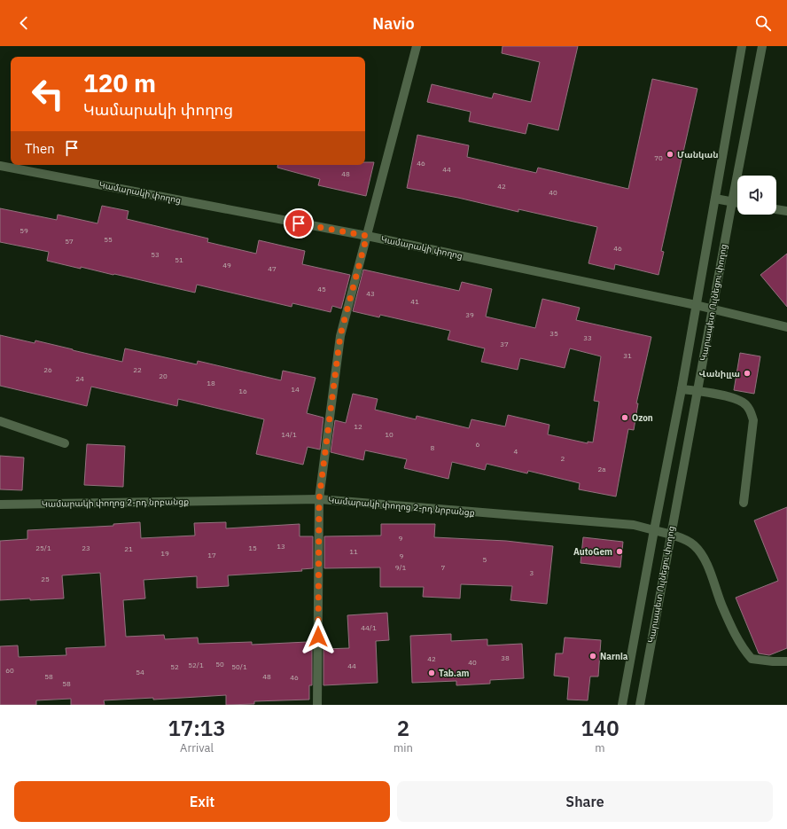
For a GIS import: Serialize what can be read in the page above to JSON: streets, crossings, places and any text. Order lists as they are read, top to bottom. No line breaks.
{"streets":{"street":["Կամարակի փողոց","Կարապետ Ուլնեցու փողոց","Կամարակի փողոց 2-րդ նրբանցք"]},"crossings":[["Կամարակի փողոց","Կարապետ Ուլնեցու փողոց"],["Կարապետ Ուլնեցու փողոց","Կամարակի փողոց 2-րդ նրբանցք"]],"places":["Մանկան","Վանիլլա","Ozon","AutoGem","Narnia","Tab.am"],"house_numbers":["70","46","44","48","42","40","59","55","57","46","53","51","49","47","45","43","41","39","35","33","37","31","26","22","20","24","18","14","16","12","14/1","10","6","8","4","2","2a","9","13","25/1","23","15","21","11","19","17","9","5","9/1","7","3","25","44/1","38","42","40","50","52/1","44","52","50/1","60","54","58","48","46","58"],"page":{"header":"Navio","turn":["120 m","Կամարակի փողոց"],"then":"Then","eta":["17:13","Arrival","2","min","140","m"],"buttons":["Exit","Share"]}}
